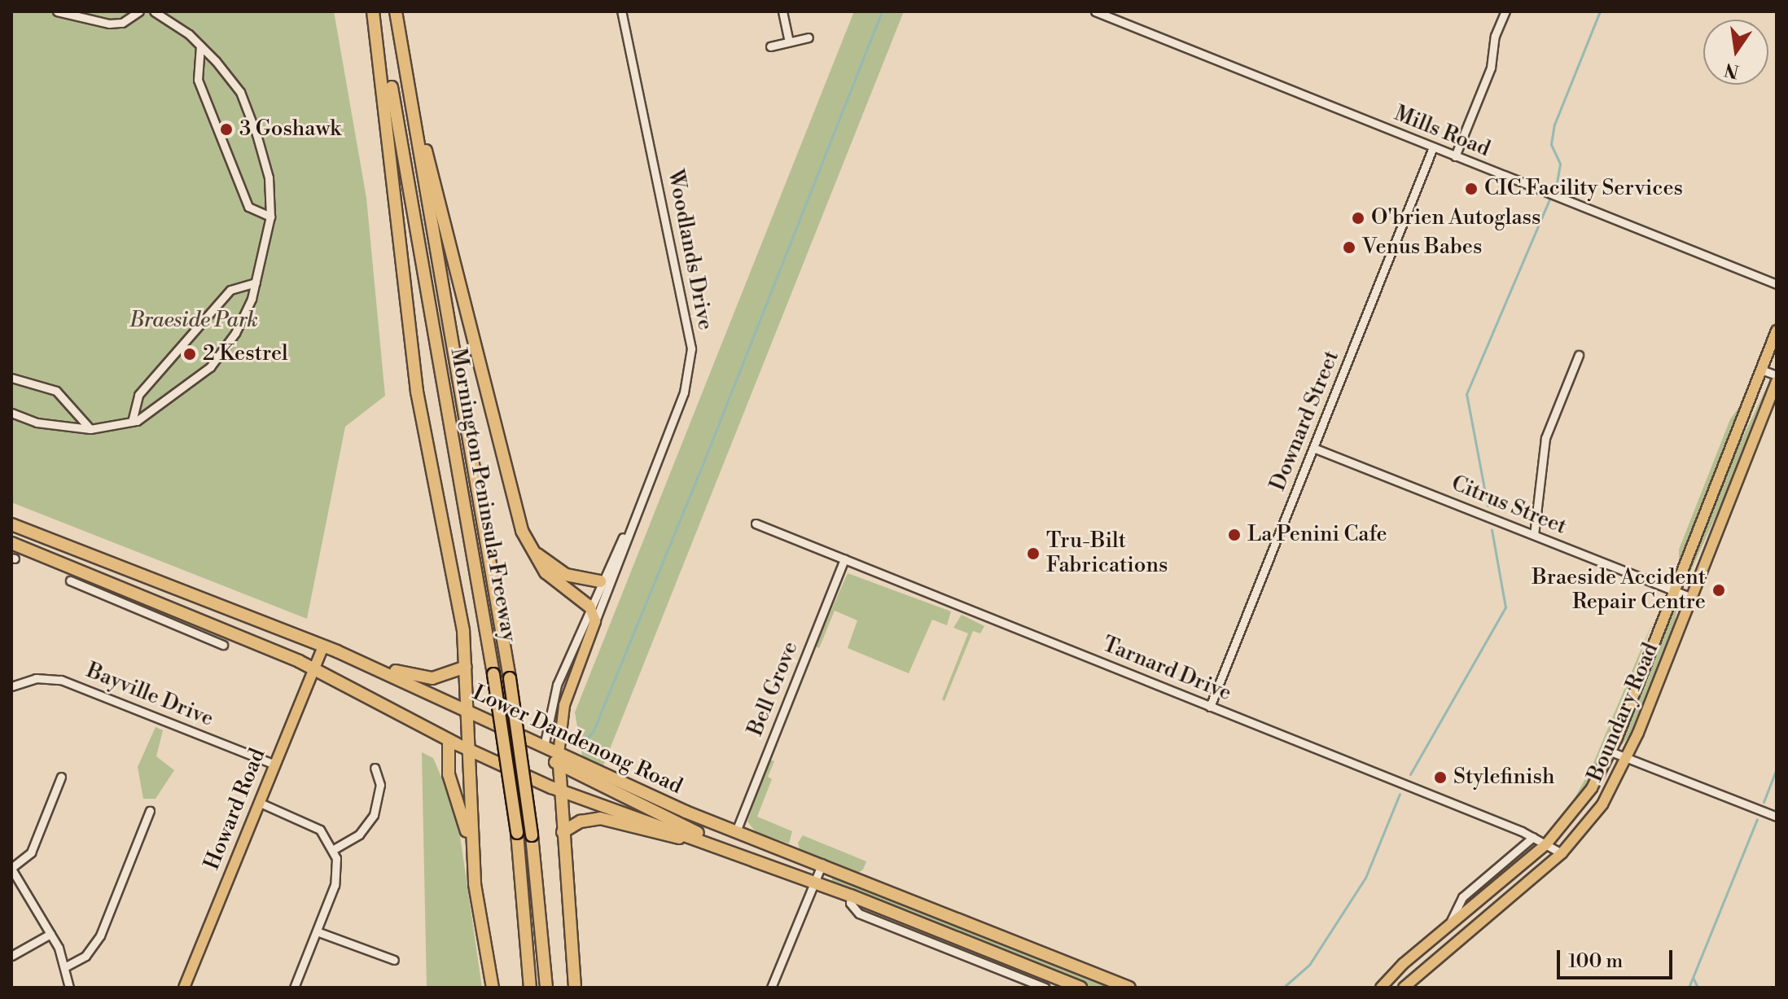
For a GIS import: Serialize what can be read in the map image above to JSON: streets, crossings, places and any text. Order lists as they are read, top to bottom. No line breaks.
{"streets":{"highway":["Mornington Peninsula Freeway","Lower Dandenong Road"],"main road":["Woodlands Drive","Boundary Road","Howard Road"],"street":["Mills Road","Downard Street","Citrus Street","Tarnard Drive","Bell Grove","Bayville Drive"]},"crossings":[["Mills Road","Downard Street"],["Woodlands Drive","Lower Dandenong Road"],["Downard Street","Citrus Street"],["Downard Street","Tarnard Drive"],["Citrus Street","Boundary Road"],["Tarnard Drive","Bell Grove"],["Tarnard Drive","Boundary Road"],["Bell Grove","Lower Dandenong Road"],["Bayville Drive","Howard Road"],["Lower Dandenong Road","Howard Road"]],"parks":["Braeside Park"],"places":["3 Goshawk","CIC Facility Services","O'brien Autoglass","Venus Babes","2 Kestrel","La Penini Cafe","Tru-Bilt Fabrications","Braeside Accident Repair Centre","Stylefinish"],"scale_bar":"100 m","north":"bottom"}
